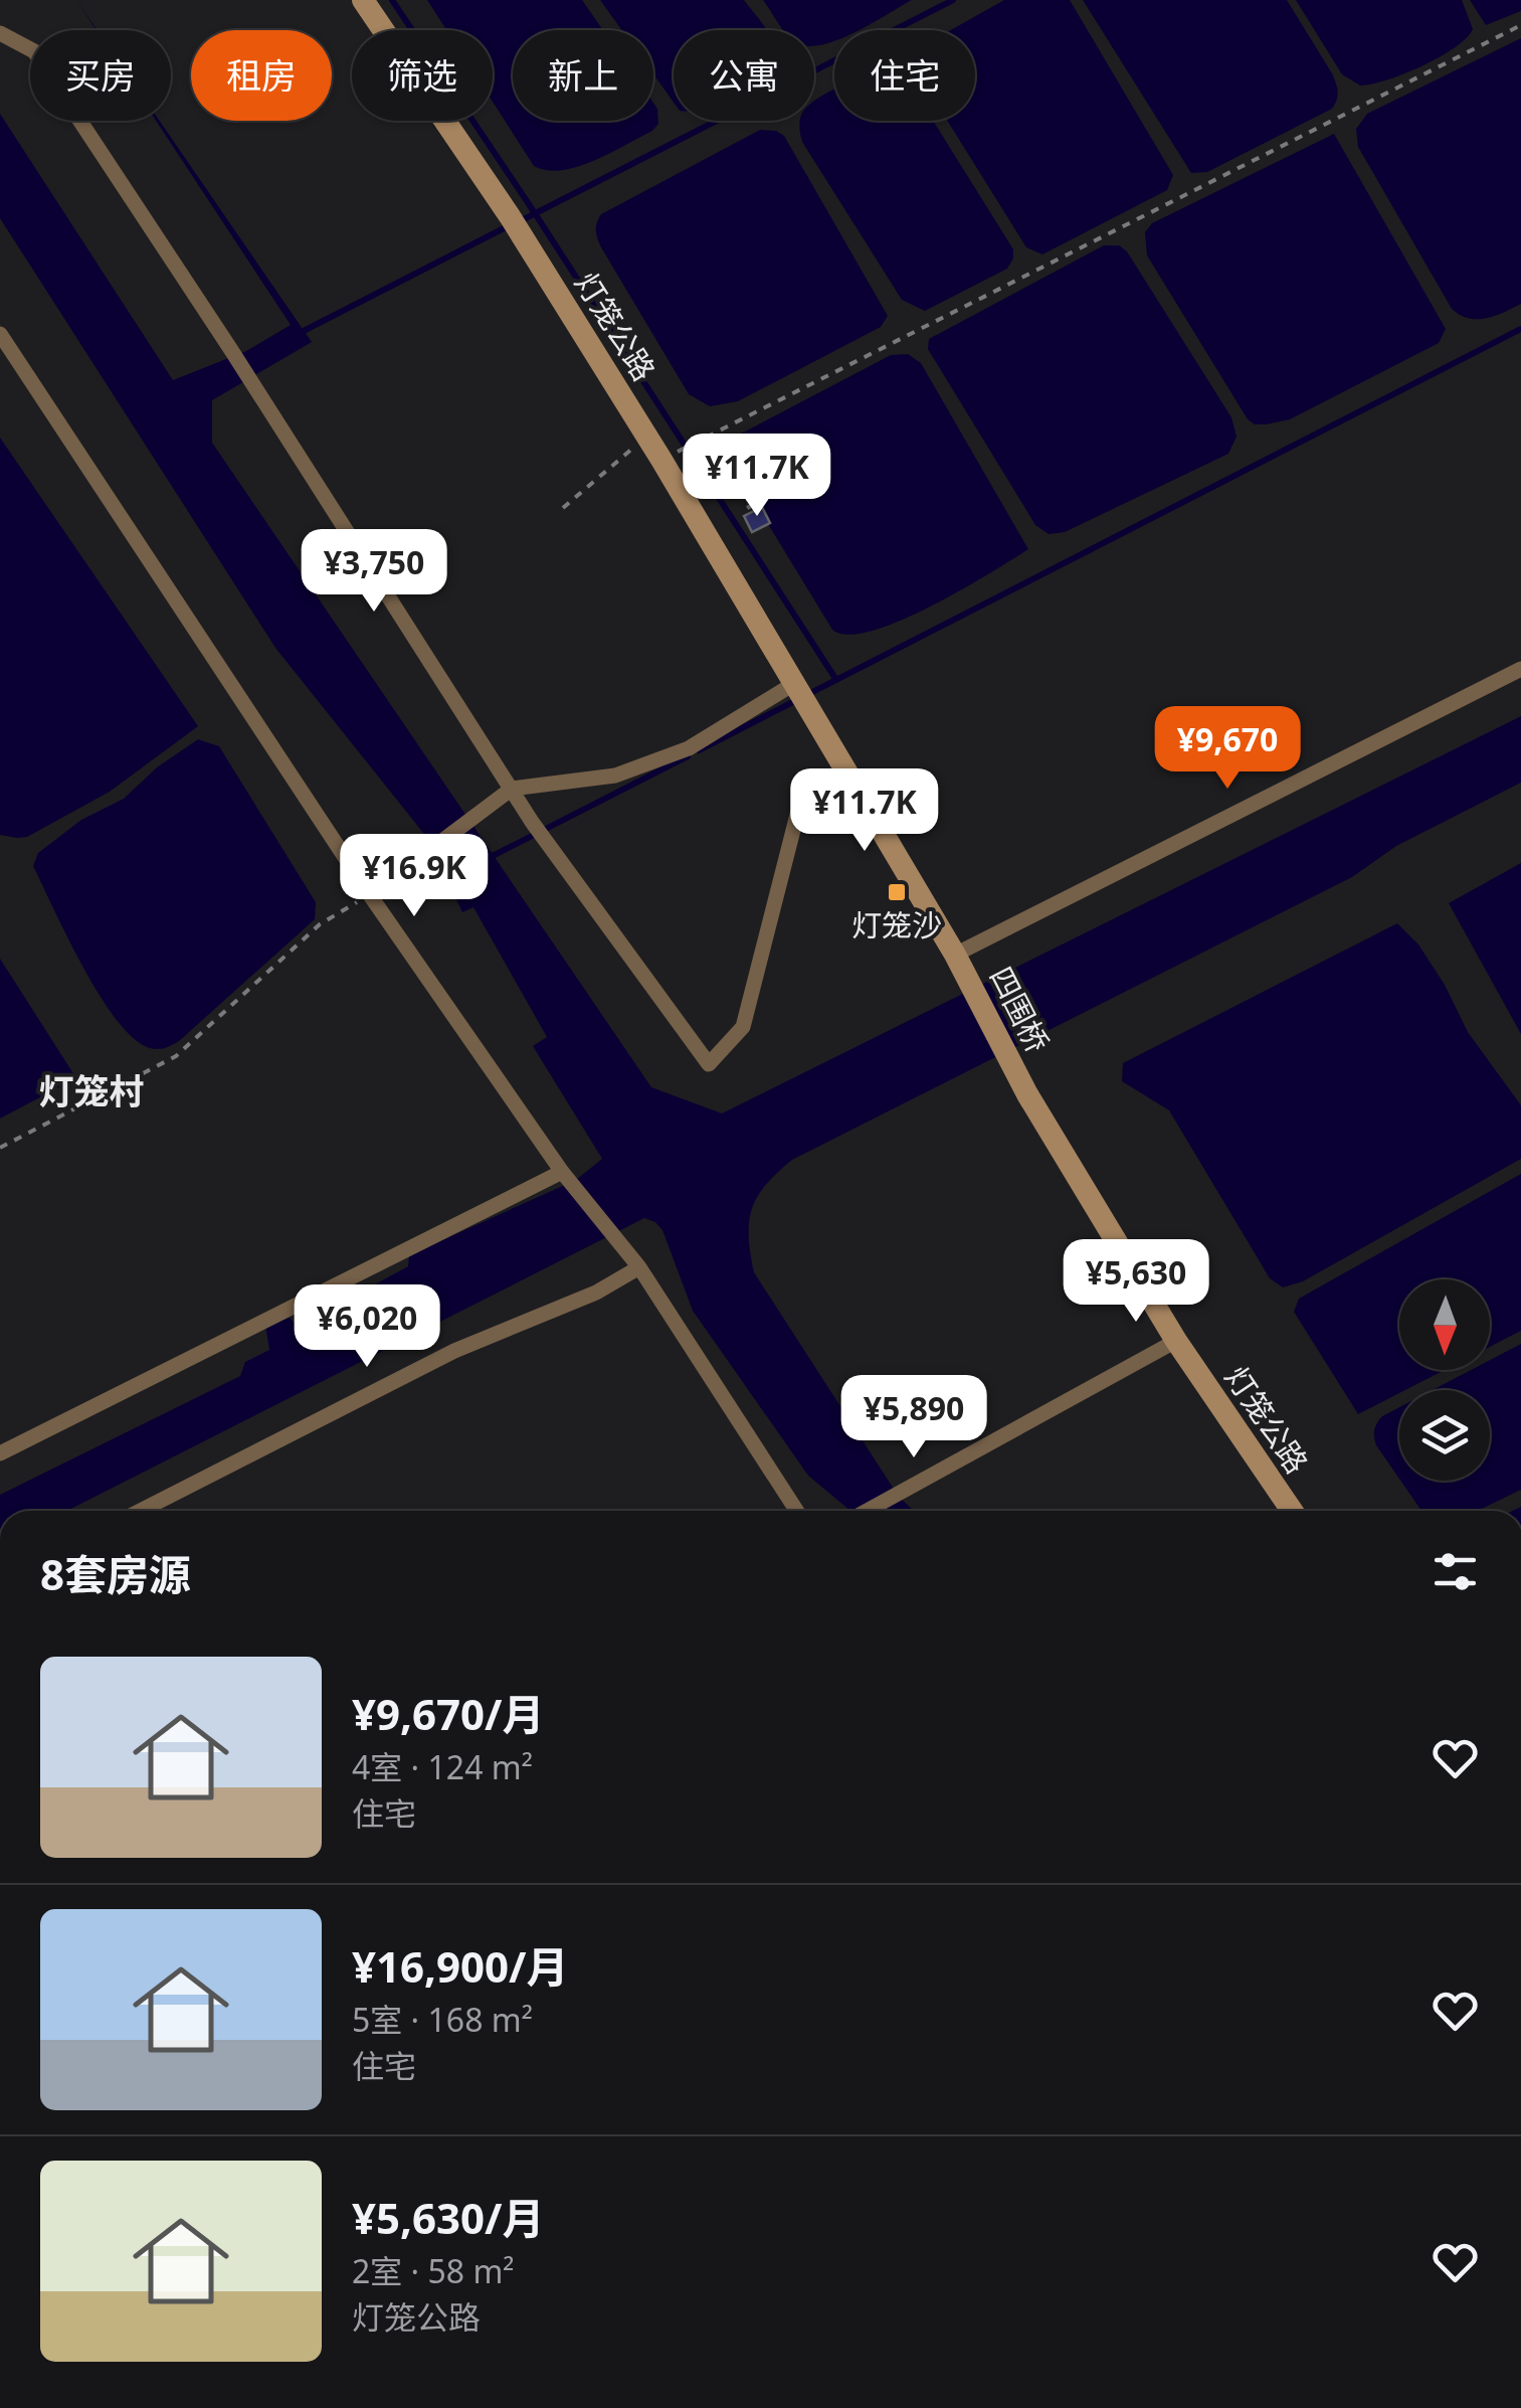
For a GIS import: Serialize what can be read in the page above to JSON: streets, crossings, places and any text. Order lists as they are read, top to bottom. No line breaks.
{"streets":{"street":["灯笼公路","四围桥"]},"crossings":[["灯笼公路","四围桥"]],"districts":["灯笼村"],"places":{"transit":["灯笼沙"]},"north":"bottom","page":{"chip":["买房","租房","筛选","新上","公寓","住宅"],"price":["¥11.7K","¥3,750","¥9,670","¥11.7K","¥16.9K","¥5,630","¥6,020","¥5,890"],"heading":"8套房源","list":[{"name":"¥9,670/月","note":"4室 · 124 m² · 住宅"},{"name":"¥16,900/月","note":"5室 · 168 m² · 住宅"},{"name":"¥5,630/月","note":"2室 · 58 m² · 灯笼公路"}]}}
